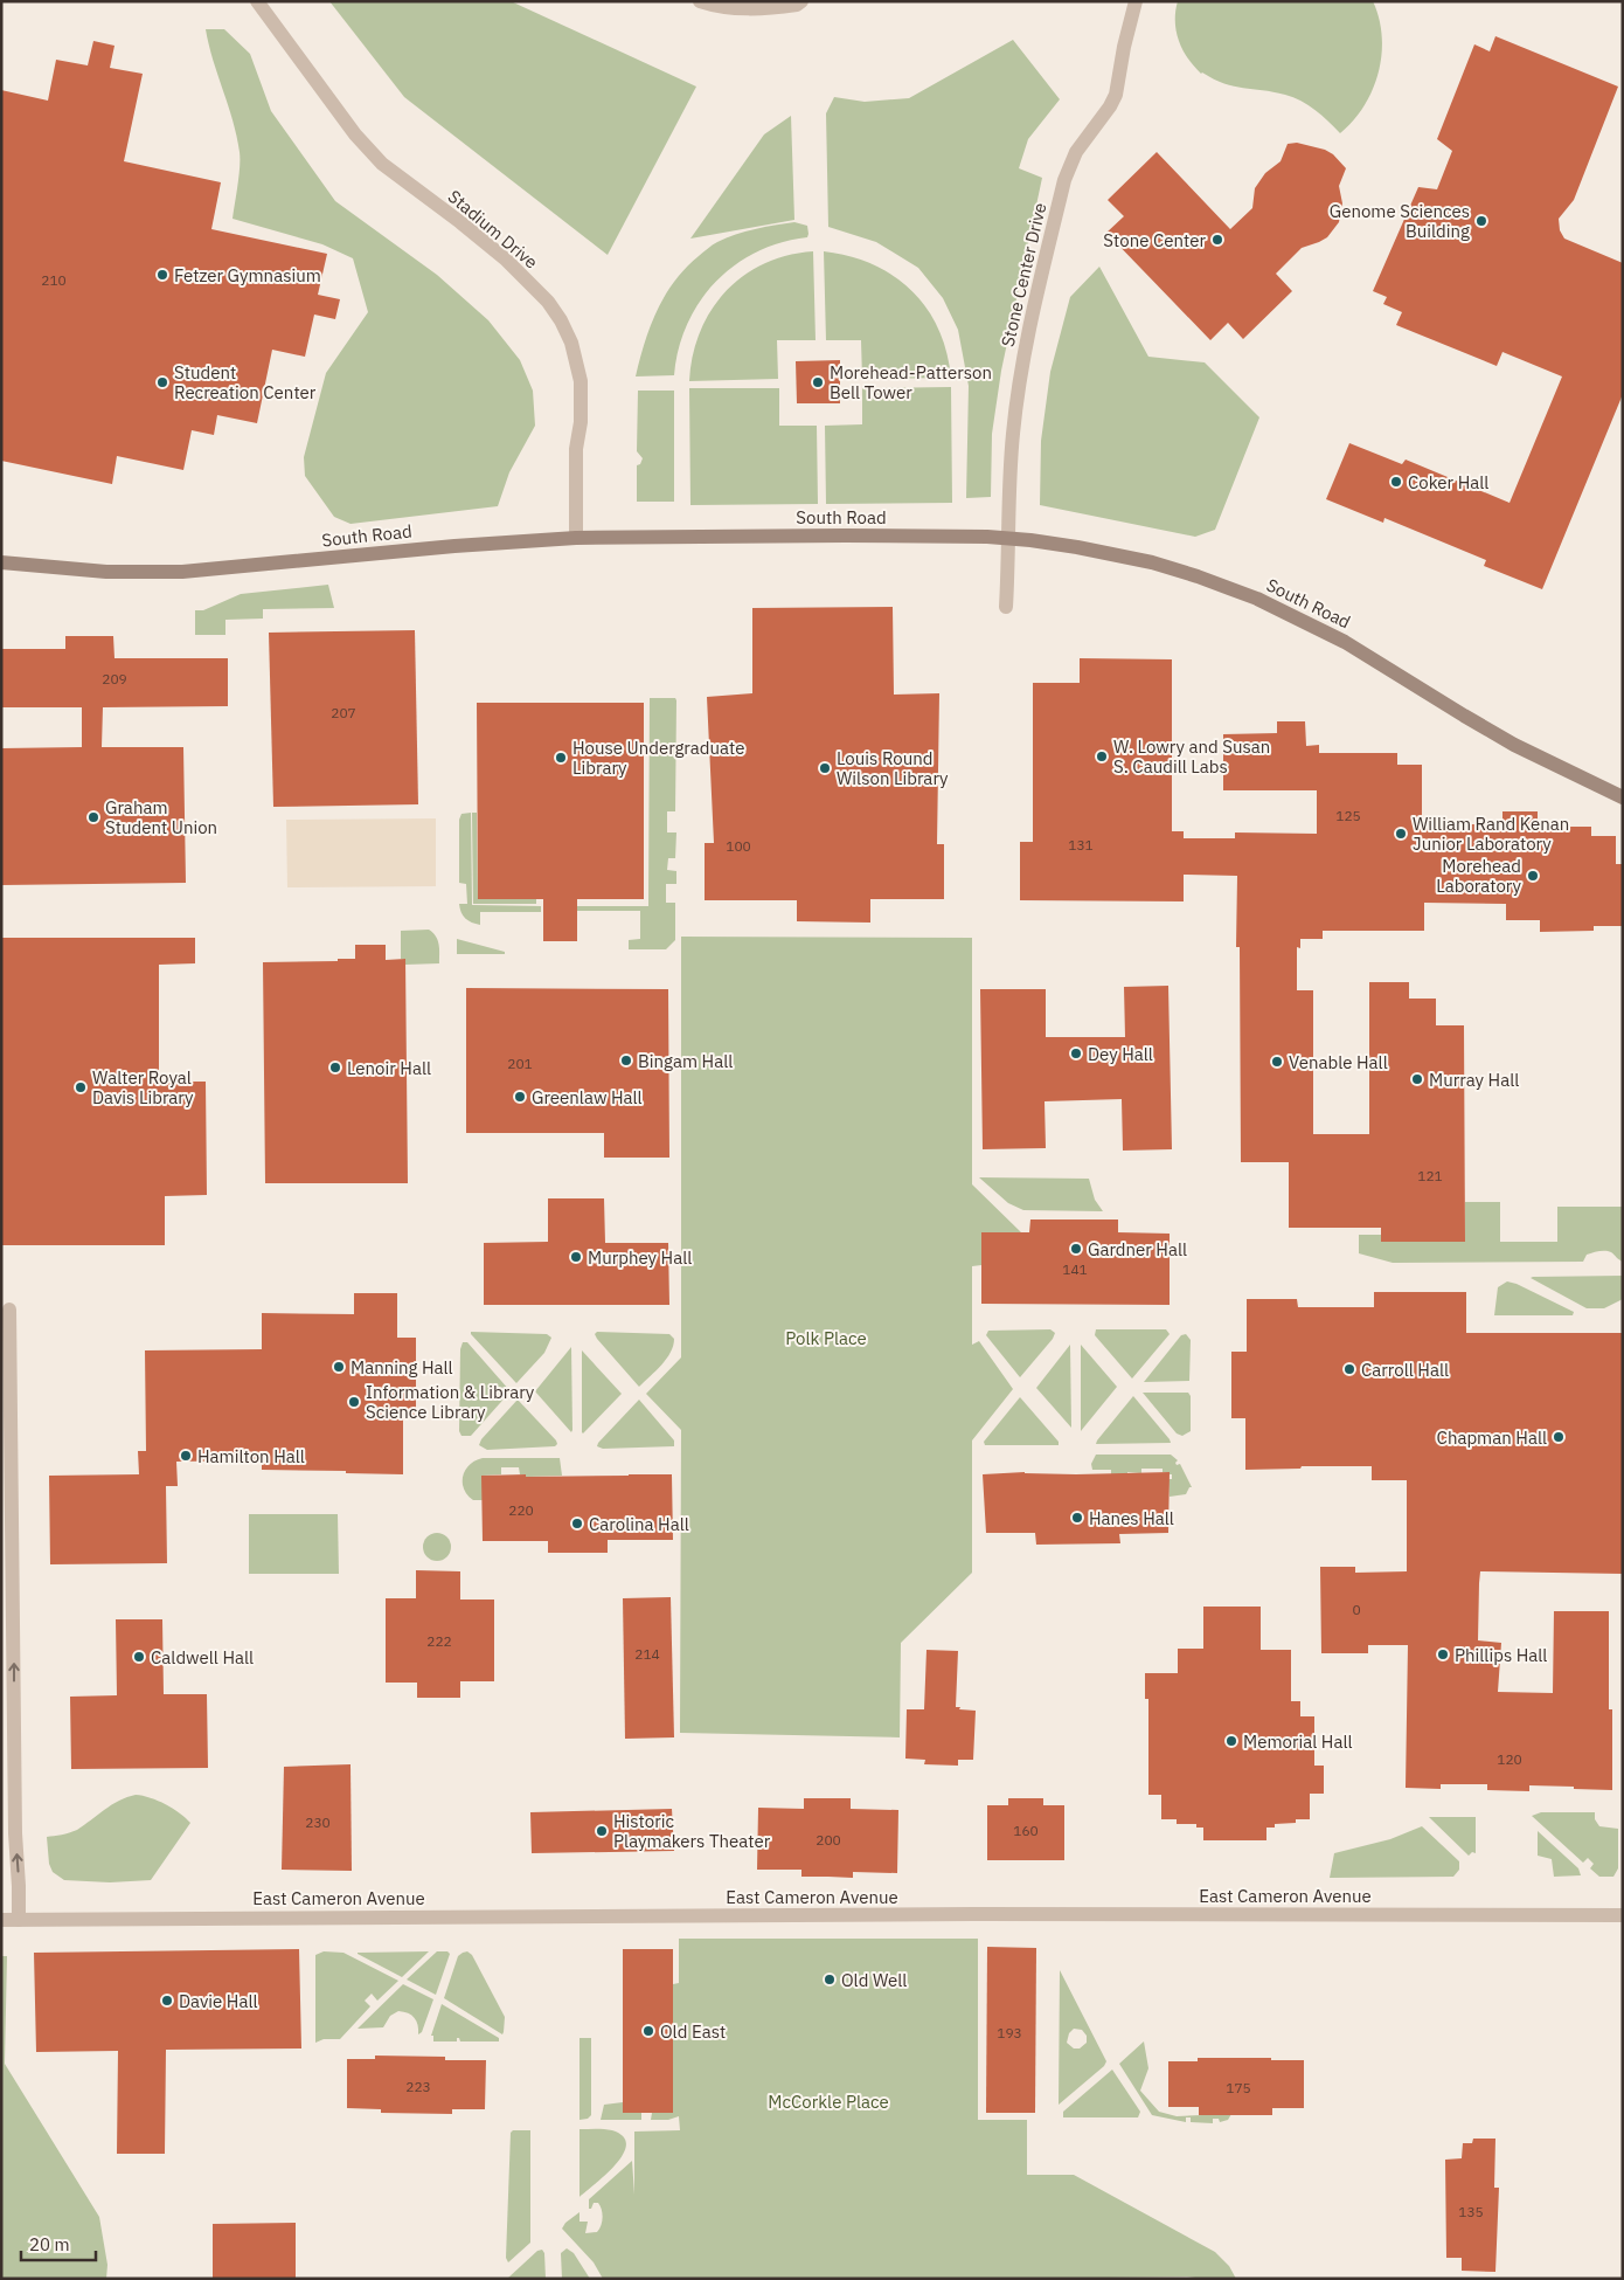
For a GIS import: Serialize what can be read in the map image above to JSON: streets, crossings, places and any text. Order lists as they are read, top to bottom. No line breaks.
{"streets":{"main road":["South Road"],"street":["Stadium Drive","Stone Center Drive","East Cameron Avenue"]},"crossings":[["Stadium Drive","South Road"],["Stone Center Drive","South Road"]],"parks":["Polk Place","McCorkle Place"],"places":["Genome Sciences Building","Stone Center","Fetzer Gymnasium","Student Recreation Center","Morehead-Patterson Bell Tower","Coker Hall","W. Lowry and Susan S. Caudill Labs","House Undergraduate Library","Louis Round Wilson Library","Graham Student Union","William Rand Kenan Junior Laboratory","Morehead Laboratory","Dey Hall","Bingam Hall","Venable Hall","Lenoir Hall","Murray Hall","Walter Royal Davis Library","Greenlaw Hall","Gardner Hall","Murphey Hall","Manning Hall","Carroll Hall","Information & Library Science Library","Chapman Hall","Hamilton Hall","Hanes Hall","Carolina Hall","Phillips Hall","Caldwell Hall","Memorial Hall","Historic Playmakers Theater","Old Well","Davie Hall","Old East"],"house_numbers":["210","209","207","125","131","100","201","121","141","220","0","222","214","120","230","160","200","193","223","175","135"],"scale_bar":"20 m"}
